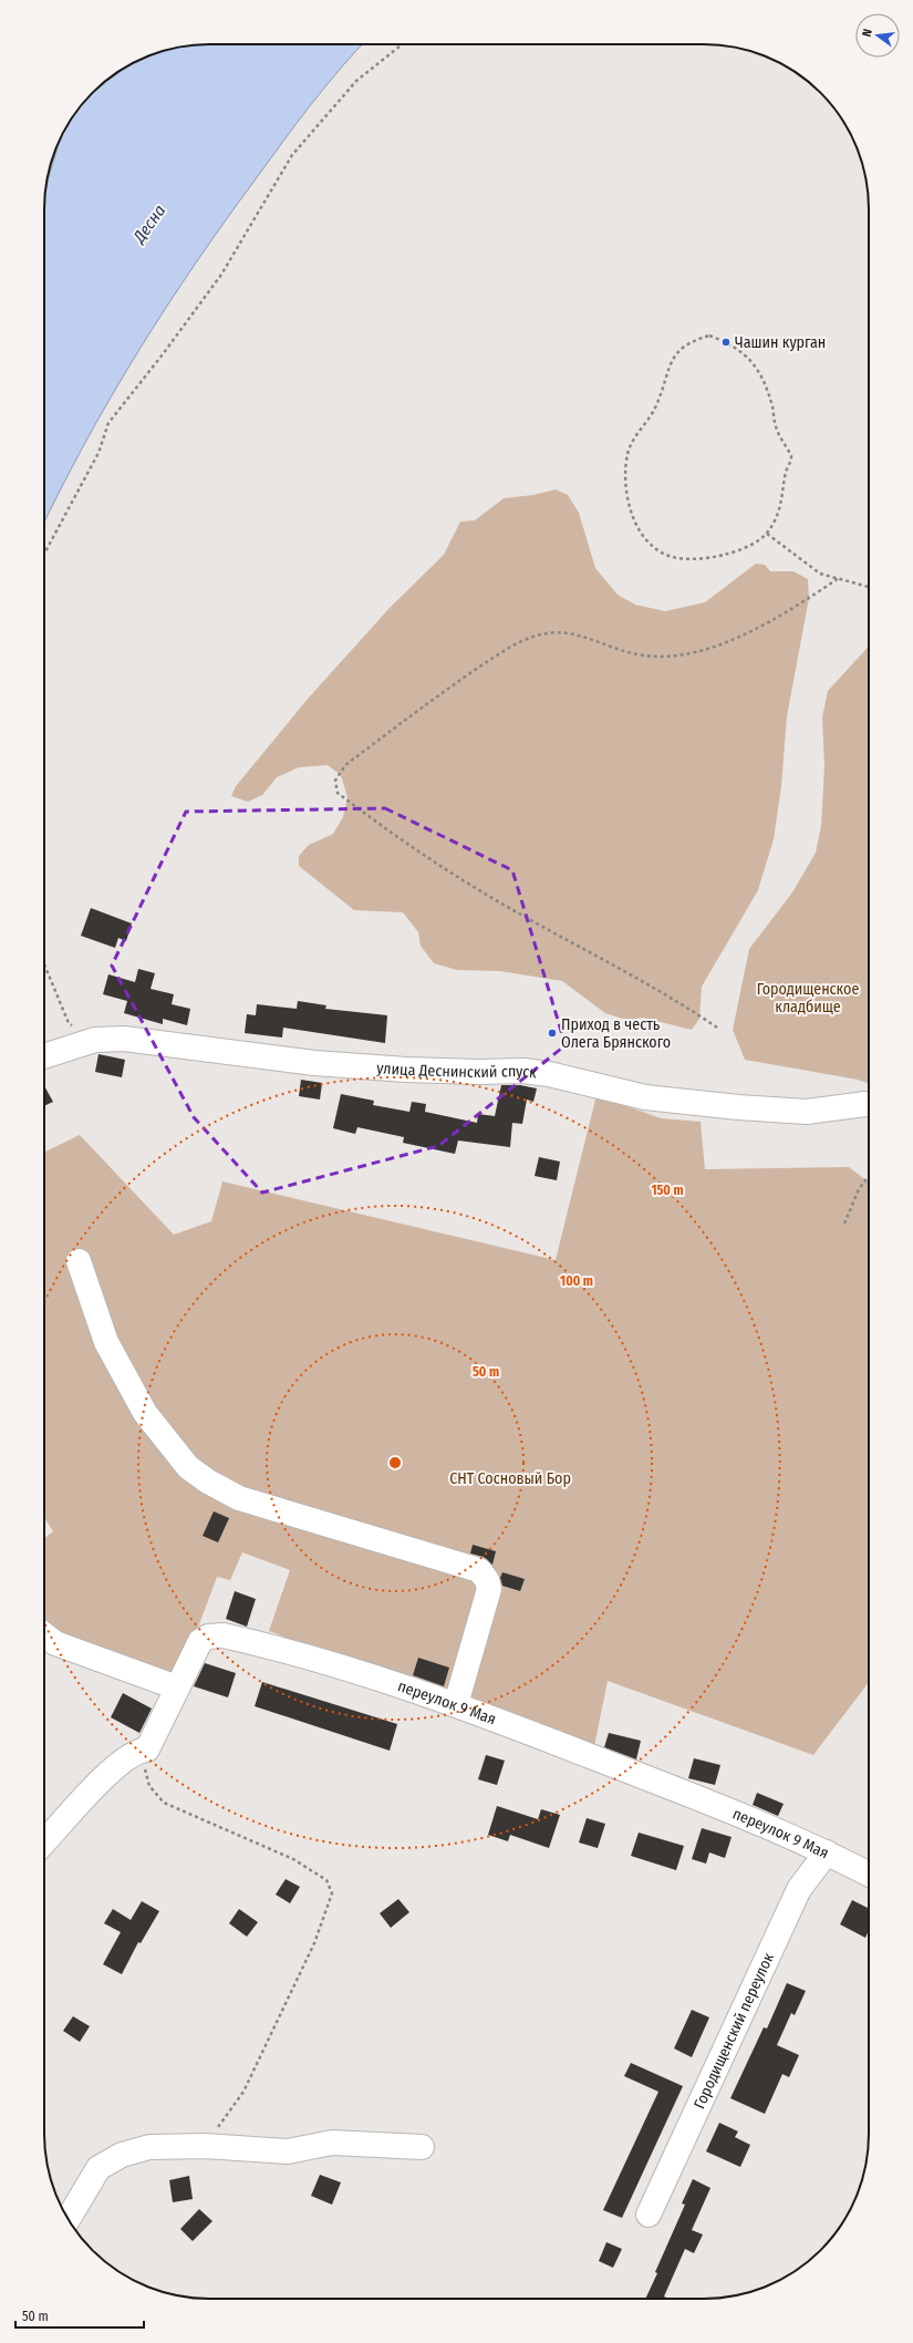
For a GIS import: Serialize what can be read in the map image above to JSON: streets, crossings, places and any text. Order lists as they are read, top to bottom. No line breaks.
{"streets":{"street":["улица Деснинский спуск","переулок 9 Мая","Городищенский переулок"]},"crossings":[["переулок 9 Мая","Городищенский переулок"]],"water":["Десна"],"parks":["Городищенское кладбище","СНТ Сосновый Бор"],"places":["Чашин курган","Приход в честь Олега Брянского"],"scale_bar":"50 m","north":"left","rings":["150 m","100 m","50 m"]}
